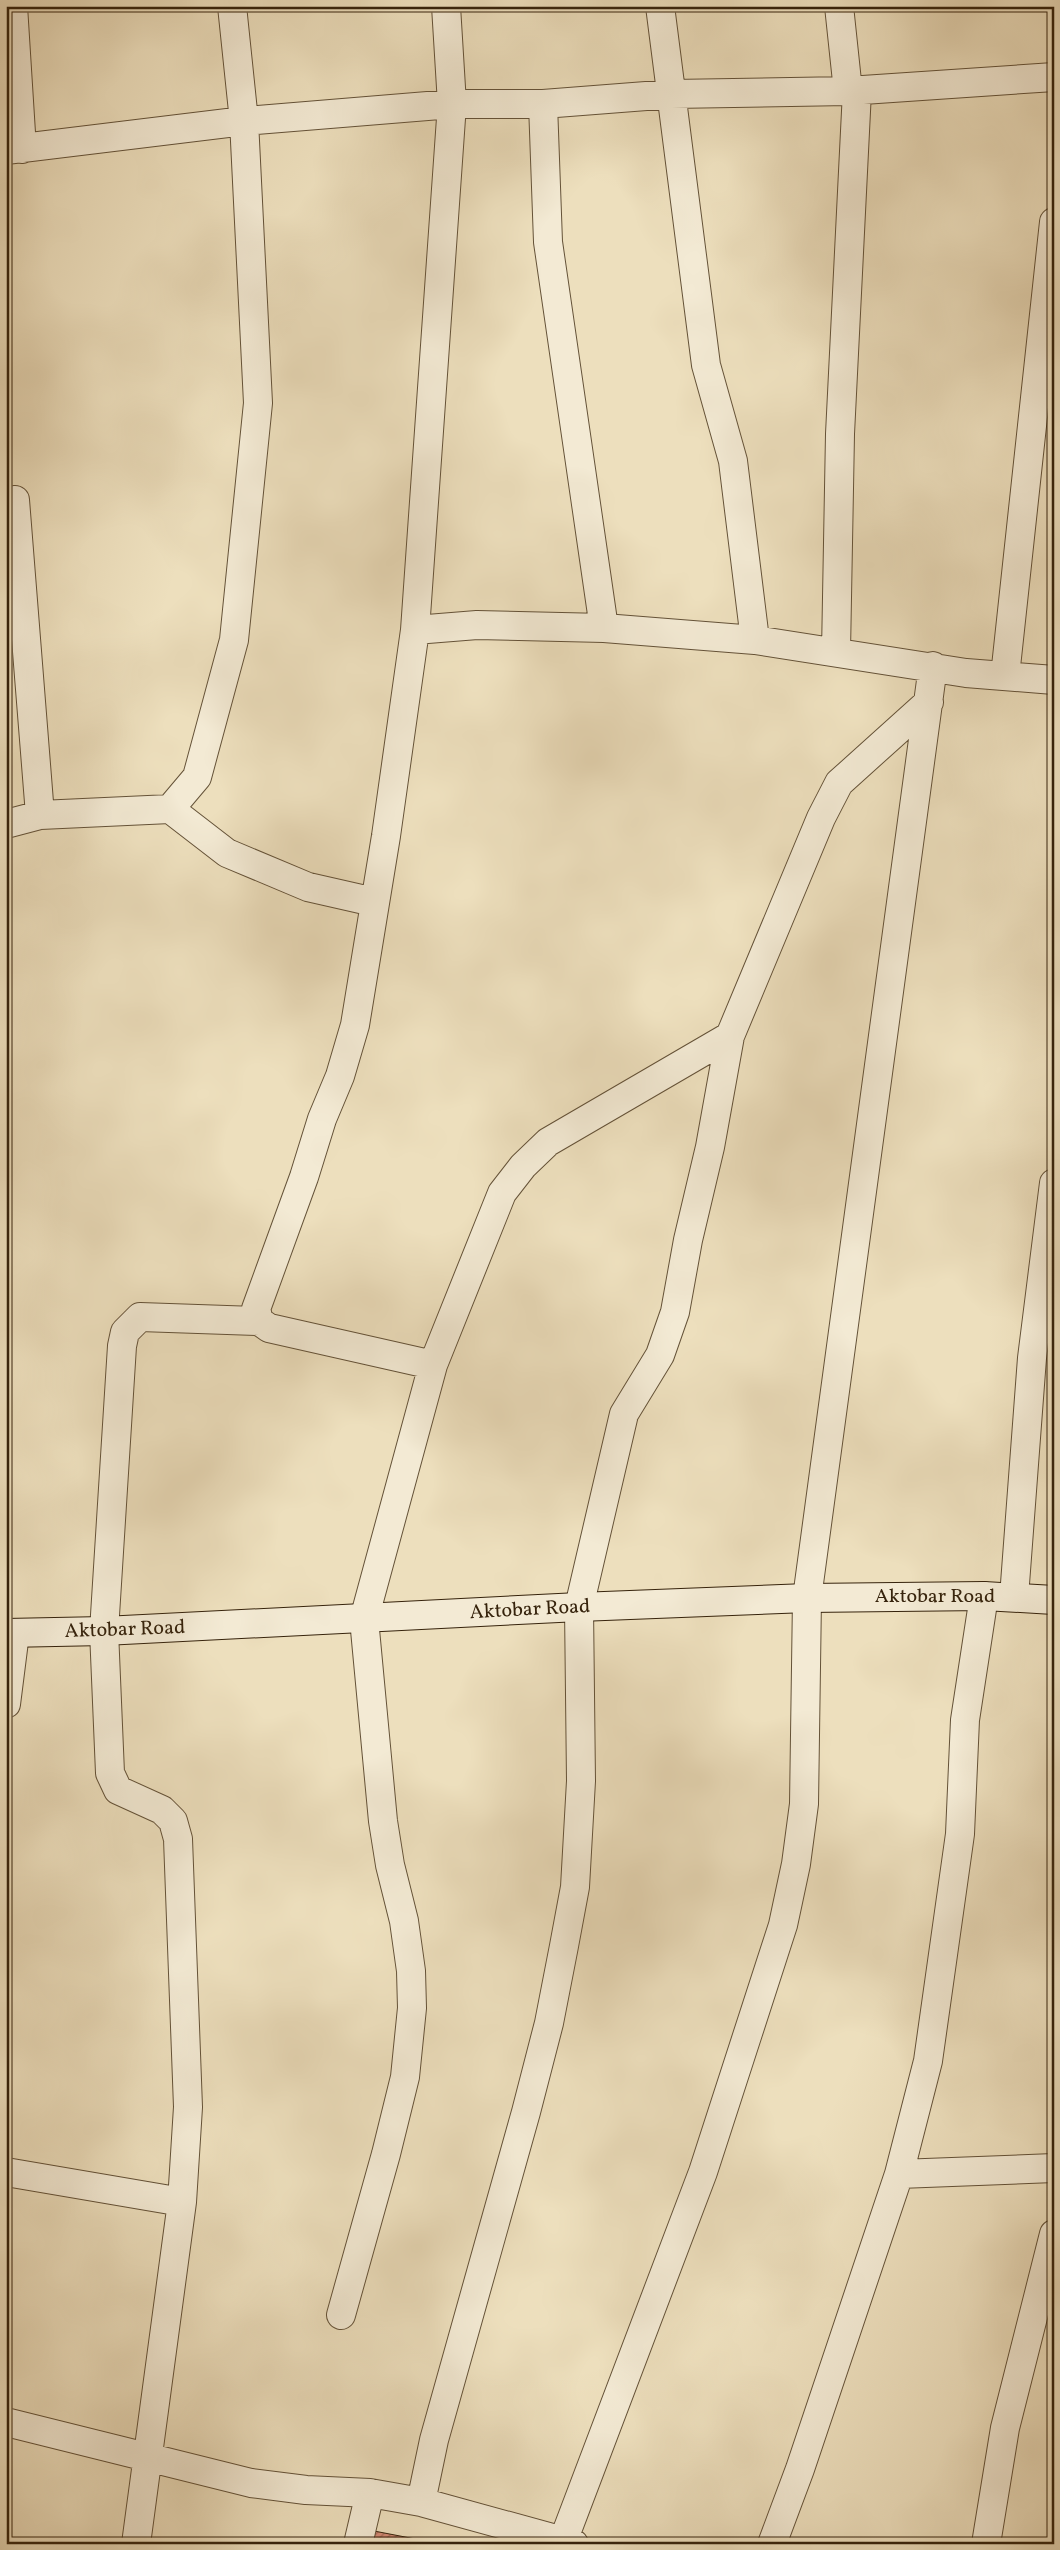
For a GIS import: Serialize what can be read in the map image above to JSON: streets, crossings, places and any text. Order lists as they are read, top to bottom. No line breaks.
{"streets":{"street":["Aktobar Road"]}}
